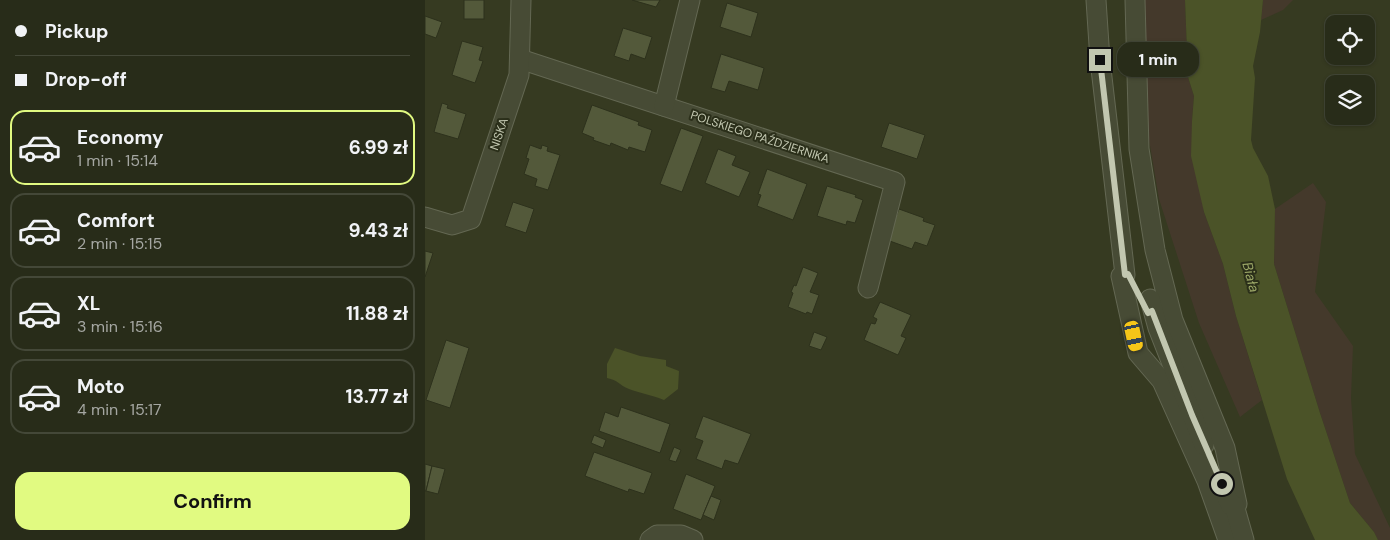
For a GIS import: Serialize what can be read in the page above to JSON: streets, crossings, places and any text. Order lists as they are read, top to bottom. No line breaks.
{"streets":{"street":["NISKA","POLSKIEGO PAŹDZIERNIKA"]},"crossings":[["NISKA","POLSKIEGO PAŹDZIERNIKA"]],"water":["Biała"],"page":{"banner":["Pickup","Drop-off"],"bubble":"1 min","list":[{"name":"Economy","note":"1 min · 15:14","value":"6.99 zł"},{"name":"Comfort","note":"2 min · 15:15","value":"9.43 zł"},{"name":"XL","note":"3 min · 15:16","value":"11.88 zł"},{"name":"Moto","note":"4 min · 15:17","value":"13.77 zł"}],"buttons":"Confirm"}}
